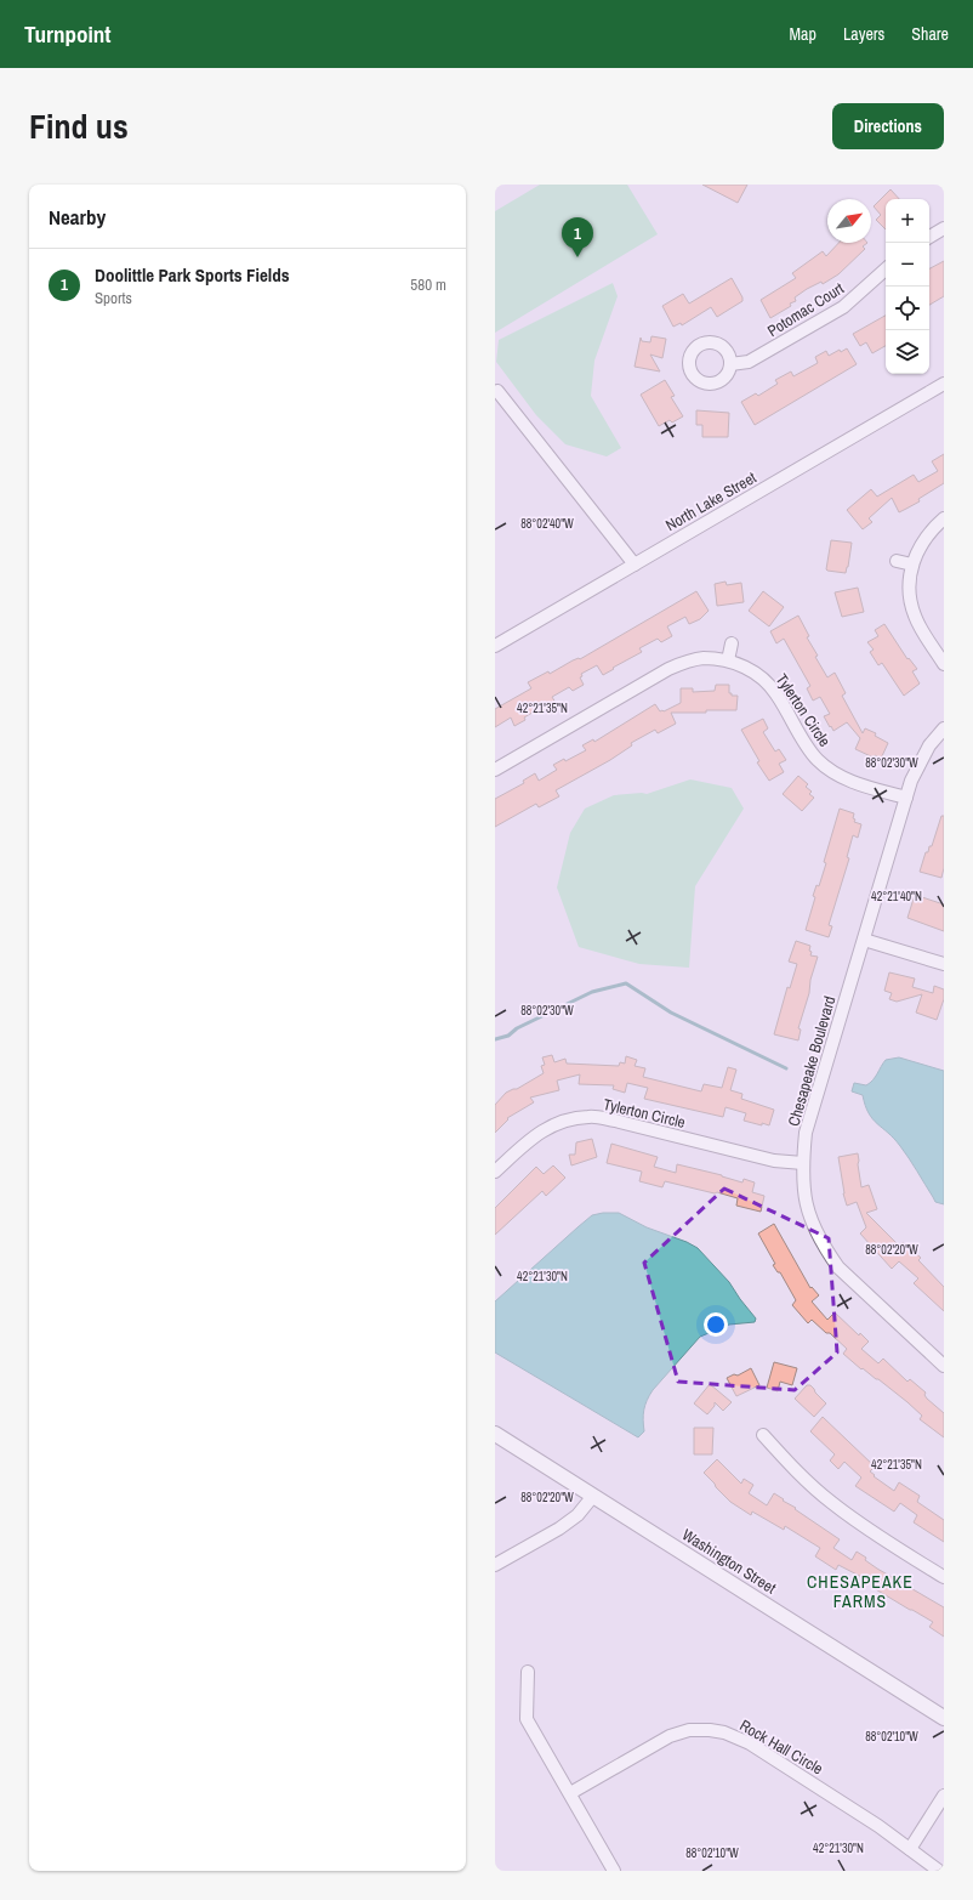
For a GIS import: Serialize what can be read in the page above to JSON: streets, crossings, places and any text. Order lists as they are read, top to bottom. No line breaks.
{"streets":{"main road":["Washington Street"],"street":["Potomac Court","North Lake Street","Tylerton Circle","Chesapeake Boulevard","Rock Hall Circle"]},"crossings":[["Tylerton Circle","Chesapeake Boulevard"]],"districts":["CHESAPEAKE FARMS"],"north":"top right","page":{"header":"Turnpoint","nav":["Map","Layers","Share"],"title":"Find us","buttons":"Directions","heading":"Nearby","map_buttons":["+","−"],"pins":"1","list":[{"mark":"1","name":"Doolittle Park Sports Fields","note":"Sports","value":"580 m"}]},"coordinates":["88°02'40\"W","42°21'35\"N","88°02'30\"W","42°21'40\"N","88°02'20\"W","42°21'30\"N","88°02'10\"W"]}
